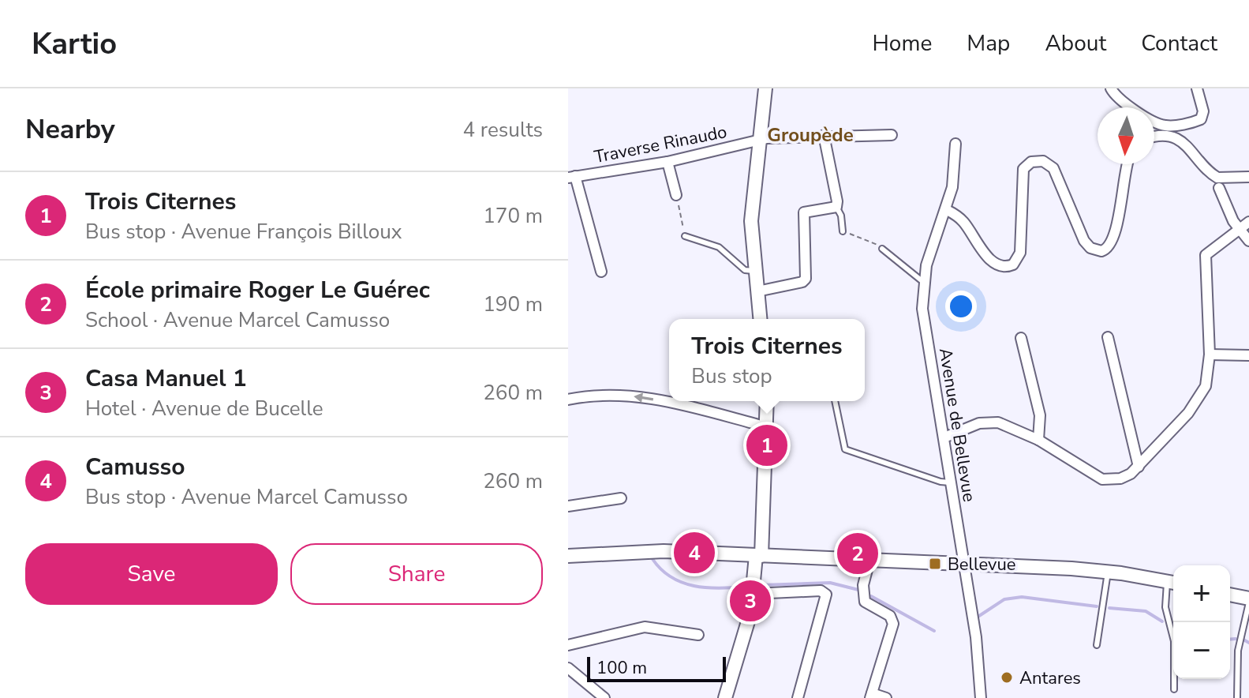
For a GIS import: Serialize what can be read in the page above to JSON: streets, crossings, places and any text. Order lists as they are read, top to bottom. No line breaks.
{"streets":{"street":["Traverse Rinaudo","Avenue de Bellevue"]},"districts":["Groupède"],"places":{"transit":["Bellevue"],"other":["Antares"]},"scale_bar":"100 m","north":"bottom","page":{"header":"Kartio","nav":["Home","Map","About","Contact"],"heading":["Nearby","4 results"],"list":[{"mark":"1","name":"Trois Citernes","note":"Bus stop · Avenue François Billoux","value":"170 m"},{"mark":"2","name":"École primaire Roger Le Guérec","note":"School · Avenue Marcel Camusso","value":"190 m"},{"mark":"3","name":"Casa Manuel 1","note":"Hotel · Avenue de Bucelle","value":"260 m"},{"mark":"4","name":"Camusso","note":"Bus stop · Avenue Marcel Camusso","value":"260 m"}],"popup":["Trois Citernes","Bus stop"],"pins":["1","4","2","3"],"buttons":["Save","Share"],"map_buttons":["+","−"],"scale":"100 m"}}
